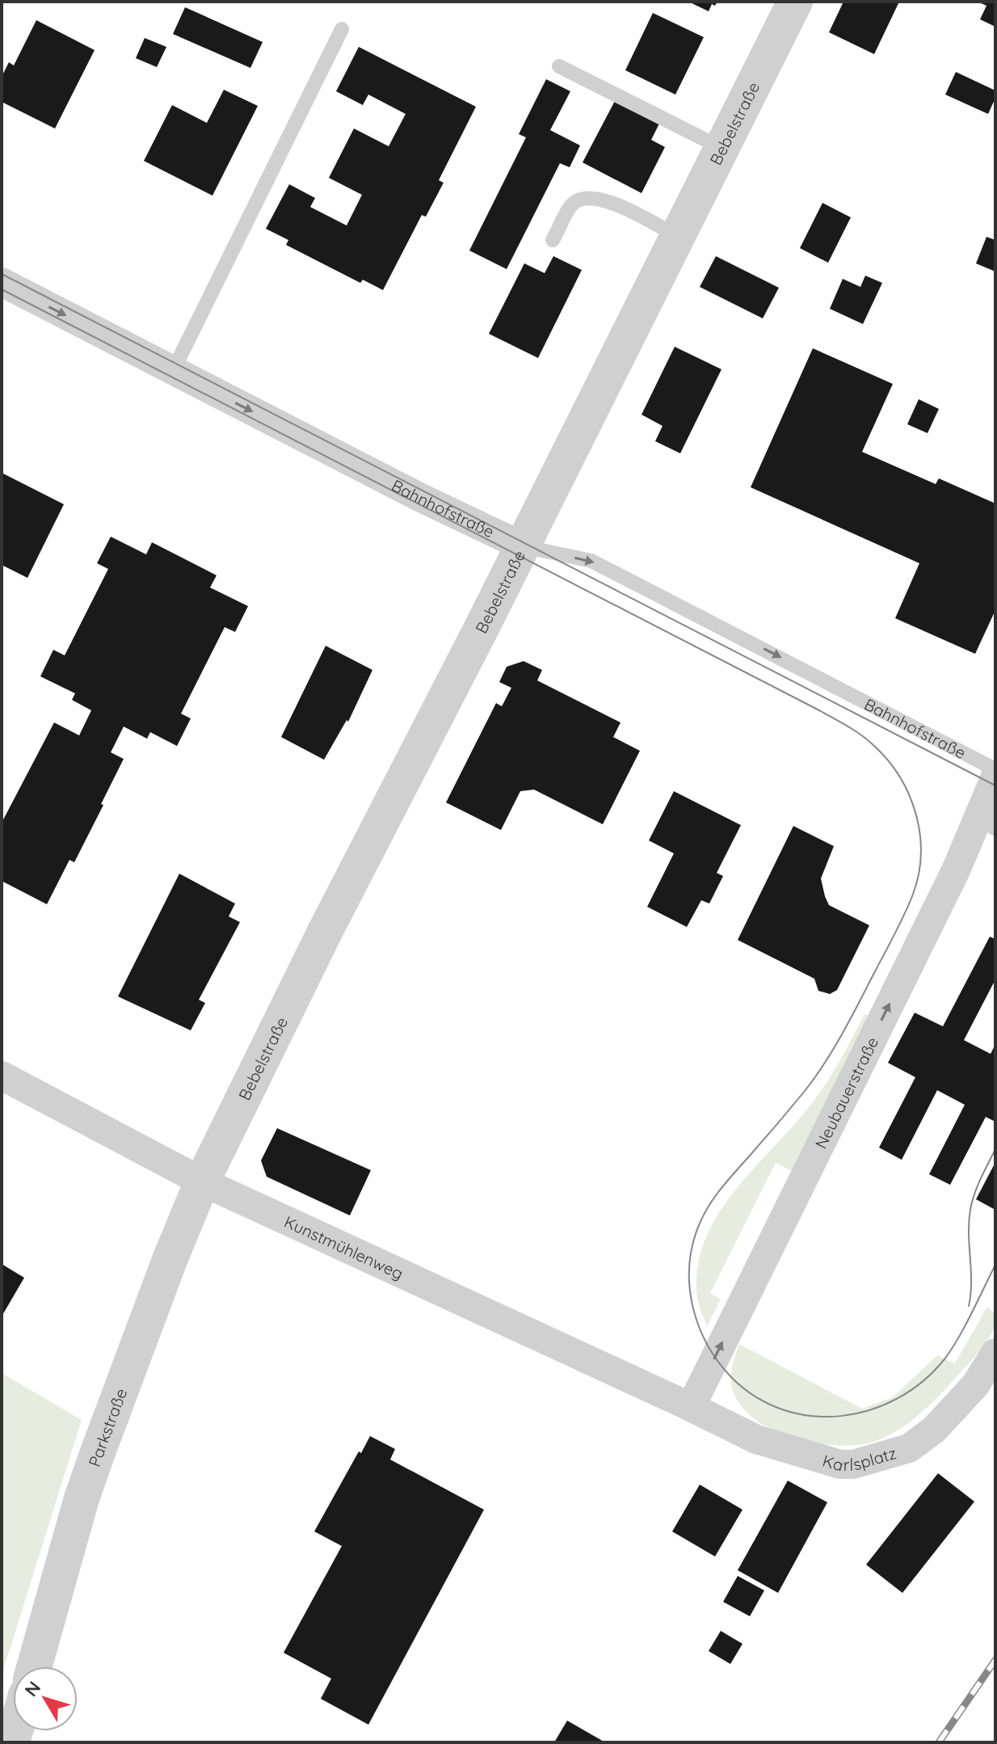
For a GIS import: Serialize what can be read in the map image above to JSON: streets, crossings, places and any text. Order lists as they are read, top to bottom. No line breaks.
{"streets":{"street":["Bebelstraße","Bahnhofstraße","Neubauerstraße","Kunstmühlenweg","Parkstraße","Karlsplatz"]},"crossings":[["Bebelstraße","Bahnhofstraße"],["Bebelstraße","Kunstmühlenweg"],["Bebelstraße","Parkstraße"],["Neubauerstraße","Kunstmühlenweg"],["Neubauerstraße","Karlsplatz"],["Kunstmühlenweg","Parkstraße"],["Kunstmühlenweg","Karlsplatz"]],"one_way":["Bahnhofstraße","Neubauerstraße"],"north":"top left"}
